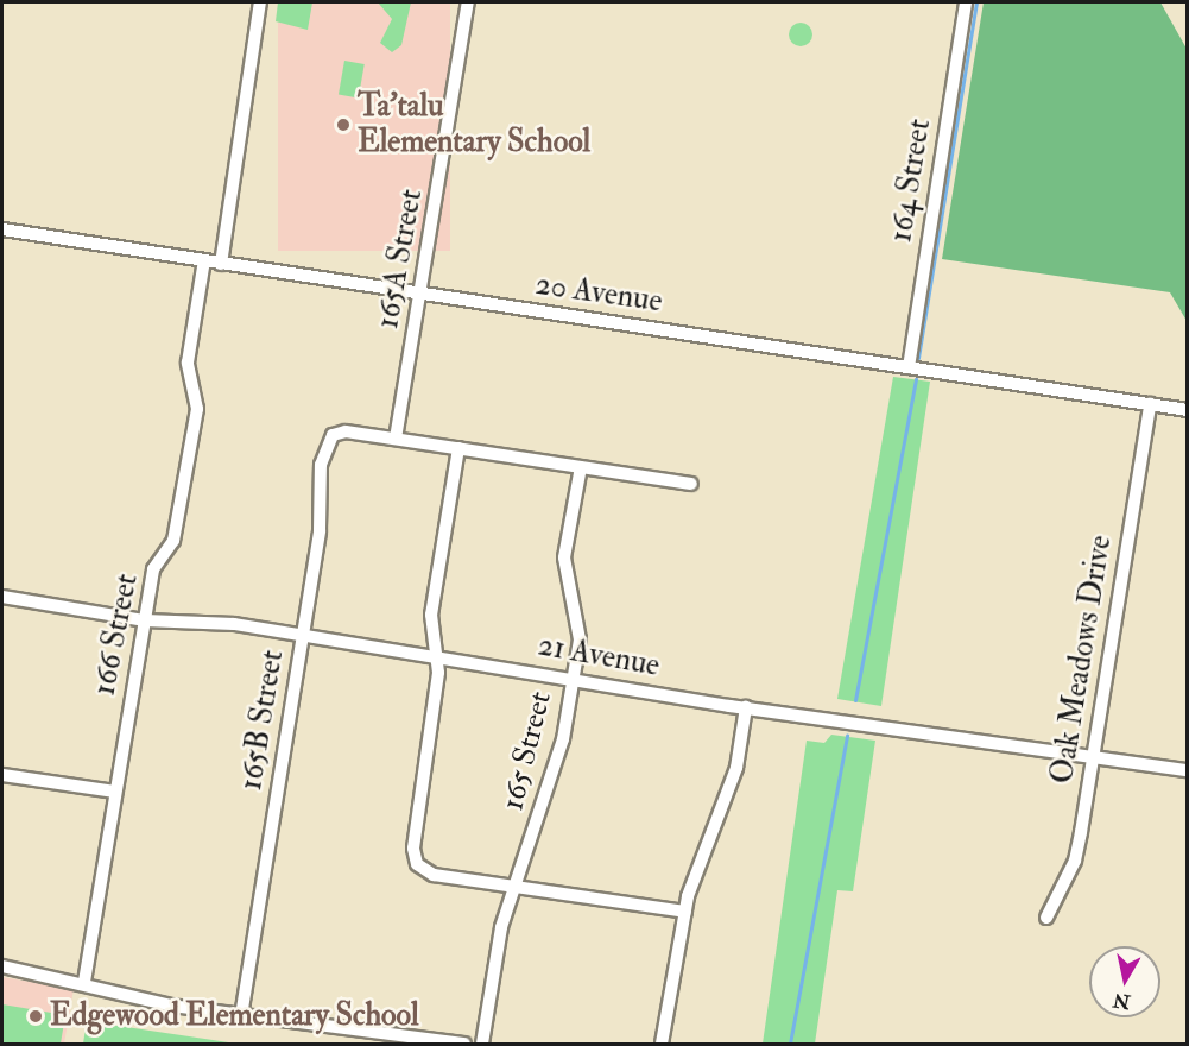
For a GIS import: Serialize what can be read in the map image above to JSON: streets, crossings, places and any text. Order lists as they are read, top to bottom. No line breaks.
{"streets":{"street":["164 Street","165A Street","20 Avenue","166 Street","21 Avenue","Oak Meadows Drive","165B Street","165 Street"]},"crossings":[["164 Street","20 Avenue"],["165A Street","20 Avenue"],["165A Street","165B Street"],["20 Avenue","166 Street"],["20 Avenue","Oak Meadows Drive"],["166 Street","21 Avenue"],["21 Avenue","Oak Meadows Drive"],["21 Avenue","165B Street"],["21 Avenue","165 Street"]],"places":["Ta'talu Elementary School","Edgewood Elementary School"],"north":"bottom"}
